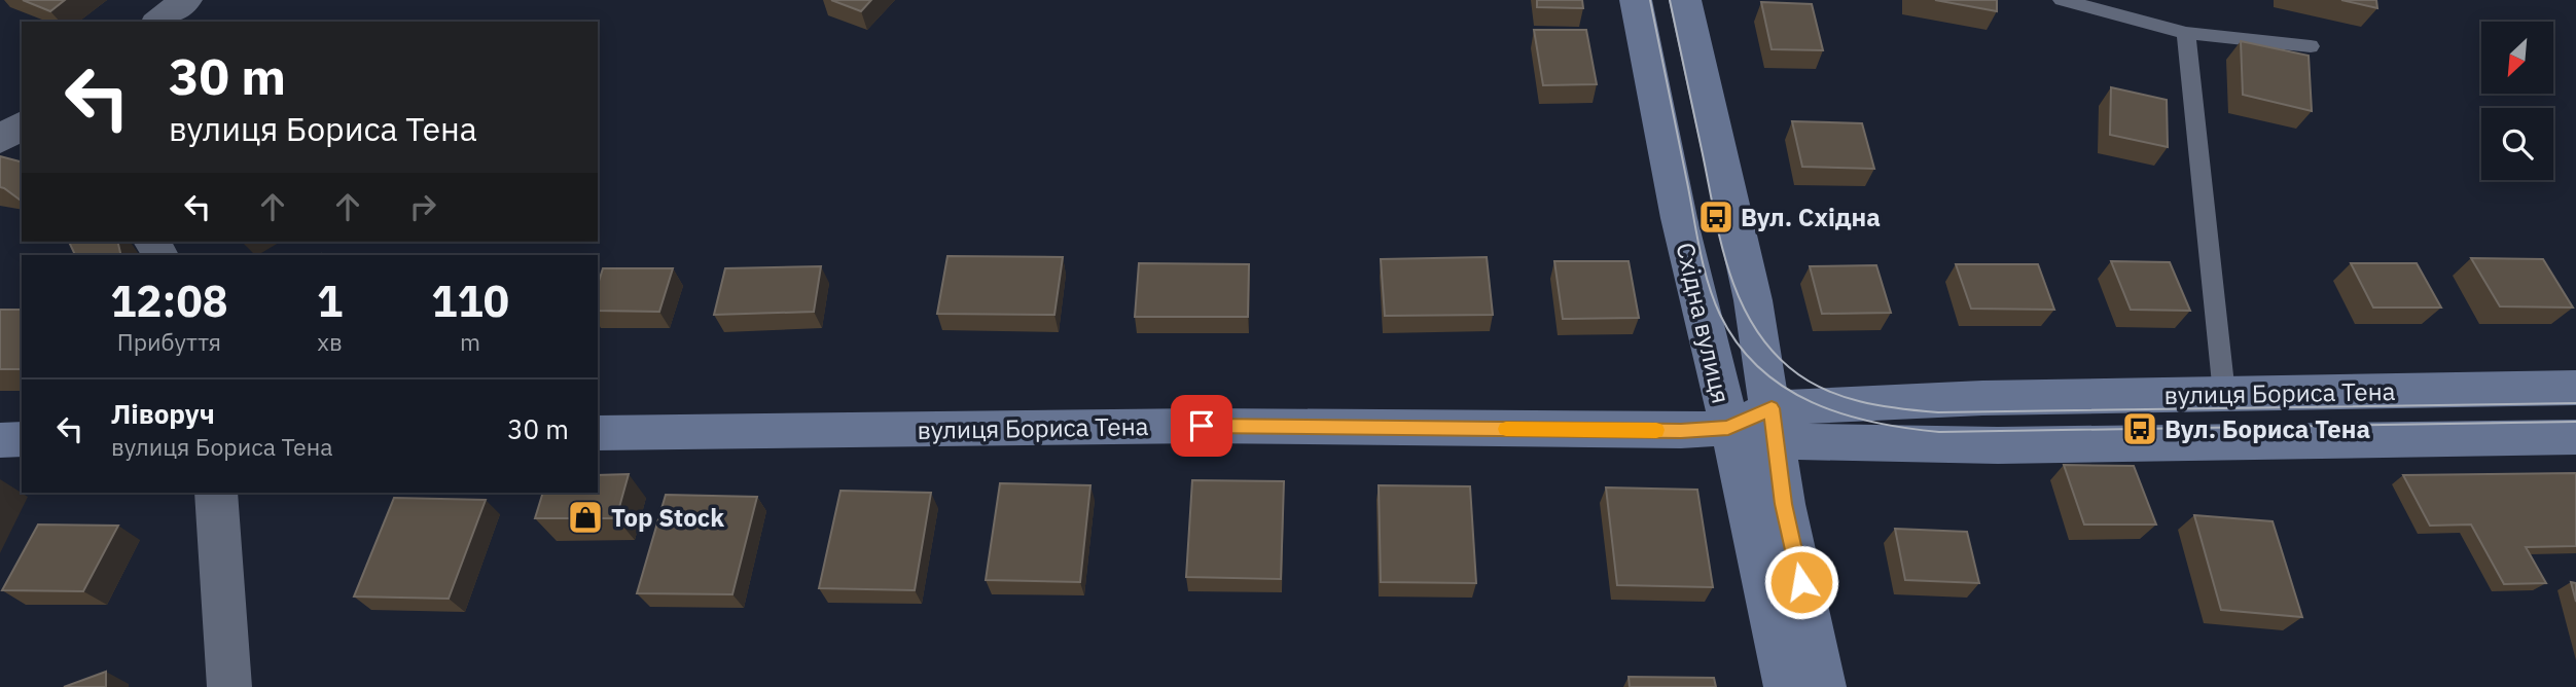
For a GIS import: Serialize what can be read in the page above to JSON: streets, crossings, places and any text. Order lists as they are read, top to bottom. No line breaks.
{"streets":{"street":["Східна вулиця","вулиця Бориса Тена"]},"crossings":[["Східна вулиця","вулиця Бориса Тена"]],"places":{"bus stop":["Вул. Східна","Вул. Бориса Тена"],"shop":["Top Stock"]},"north":"bottom left","page":{"turn":["30 m","вулиця Бориса Тена"],"eta":["12:08","Прибуття","1","хв","110","m"],"list":[{"name":"Ліворуч","note":"вулиця Бориса Тена","value":"30 m"}]}}
